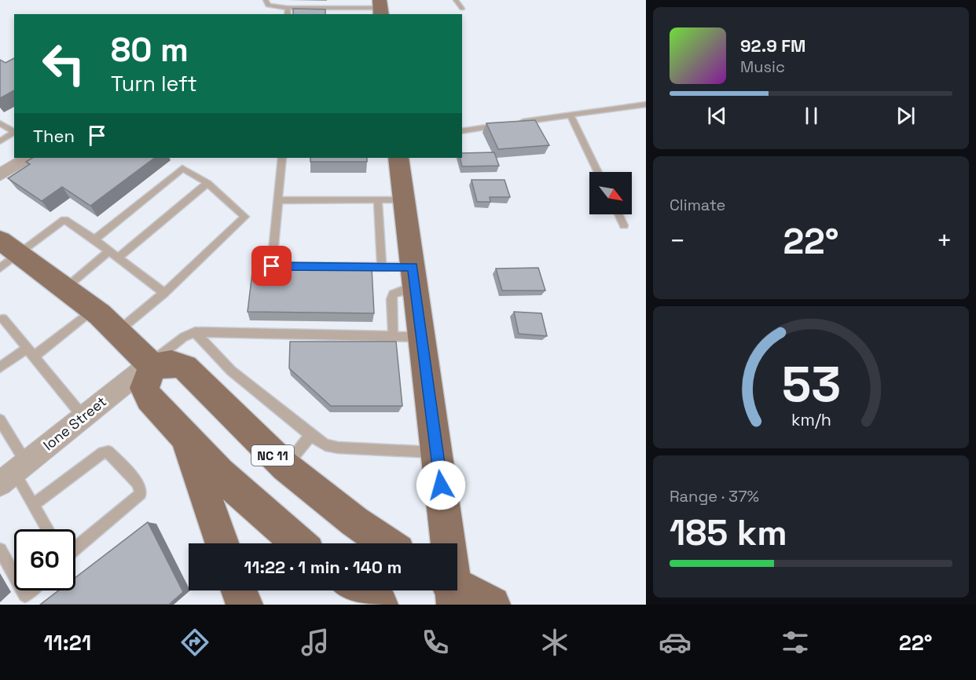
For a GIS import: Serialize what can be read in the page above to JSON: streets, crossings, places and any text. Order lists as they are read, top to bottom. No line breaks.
{"streets":{"main road":["NC 11"],"street":["Ione Street"]},"crossings":[["Ione Street","NC 11"]],"north":"bottom right","page":{"turn":["80 m","Turn left"],"song":["92.9 FM","Music"],"then":"Then","tile":["Climate",["Range · 37%","185 km"]],"heat":["−","22°","+"],"limit":"60","trip":"11:22 · 1 min · 140 m","tabs":["11:21","22°"],"gauge":["53","km/h"]}}
